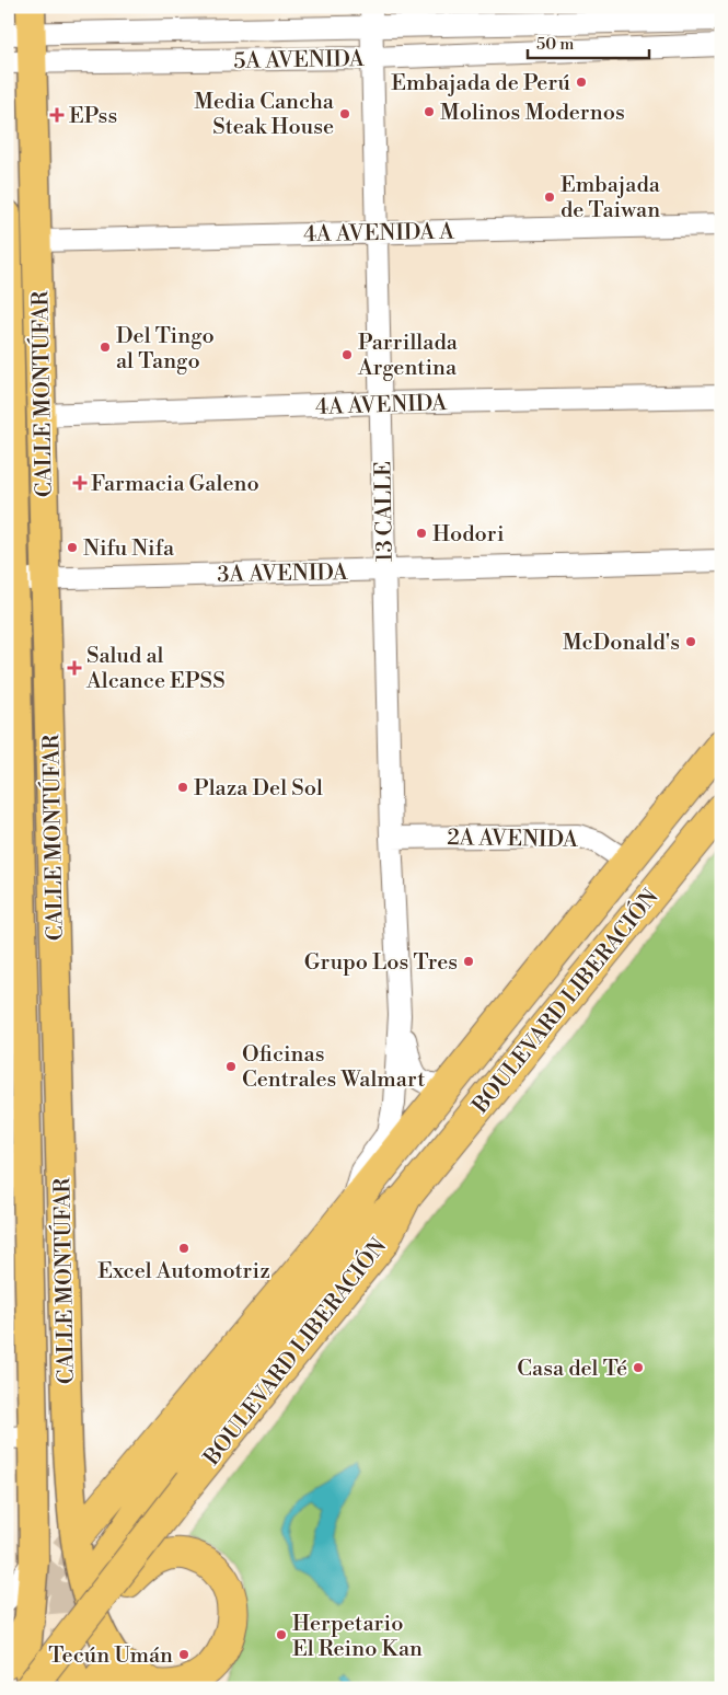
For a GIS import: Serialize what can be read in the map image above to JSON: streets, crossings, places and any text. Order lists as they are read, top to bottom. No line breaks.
{"streets":{"highway":["BOULEVARD LIBERACIÓN"],"main road":["CALLE MONTÚFAR"],"street":["5A AVENIDA","4A AVENIDA A","4A AVENIDA","13 CALLE","3A AVENIDA","2A AVENIDA"]},"crossings":[["5A AVENIDA","CALLE MONTÚFAR"],["5A AVENIDA","13 CALLE"],["4A AVENIDA A","CALLE MONTÚFAR"],["4A AVENIDA A","13 CALLE"],["CALLE MONTÚFAR","4A AVENIDA"],["CALLE MONTÚFAR","3A AVENIDA"],["CALLE MONTÚFAR","BOULEVARD LIBERACIÓN"],["4A AVENIDA","13 CALLE"],["13 CALLE","3A AVENIDA"],["13 CALLE","2A AVENIDA"],["13 CALLE","BOULEVARD LIBERACIÓN"],["2A AVENIDA","BOULEVARD LIBERACIÓN"]],"places":{"other":["Embajada de Perú","Molinos Modernos","Media Cancha Steak House","Embajada de Taiwan","Del Tingo al Tango","Parrillada Argentina","Hodori","Nifu Nifa","McDonald's","Plaza Del Sol","Grupo Los Tres","Oficinas Centrales Walmart","Excel Automotriz","Casa del Té","Herpetario El Reino Kan","Tecún Umán"],"health":["EPss","Farmacia Galeno","Salud al Alcance EPSS"]},"scale_bar":"50 m"}
